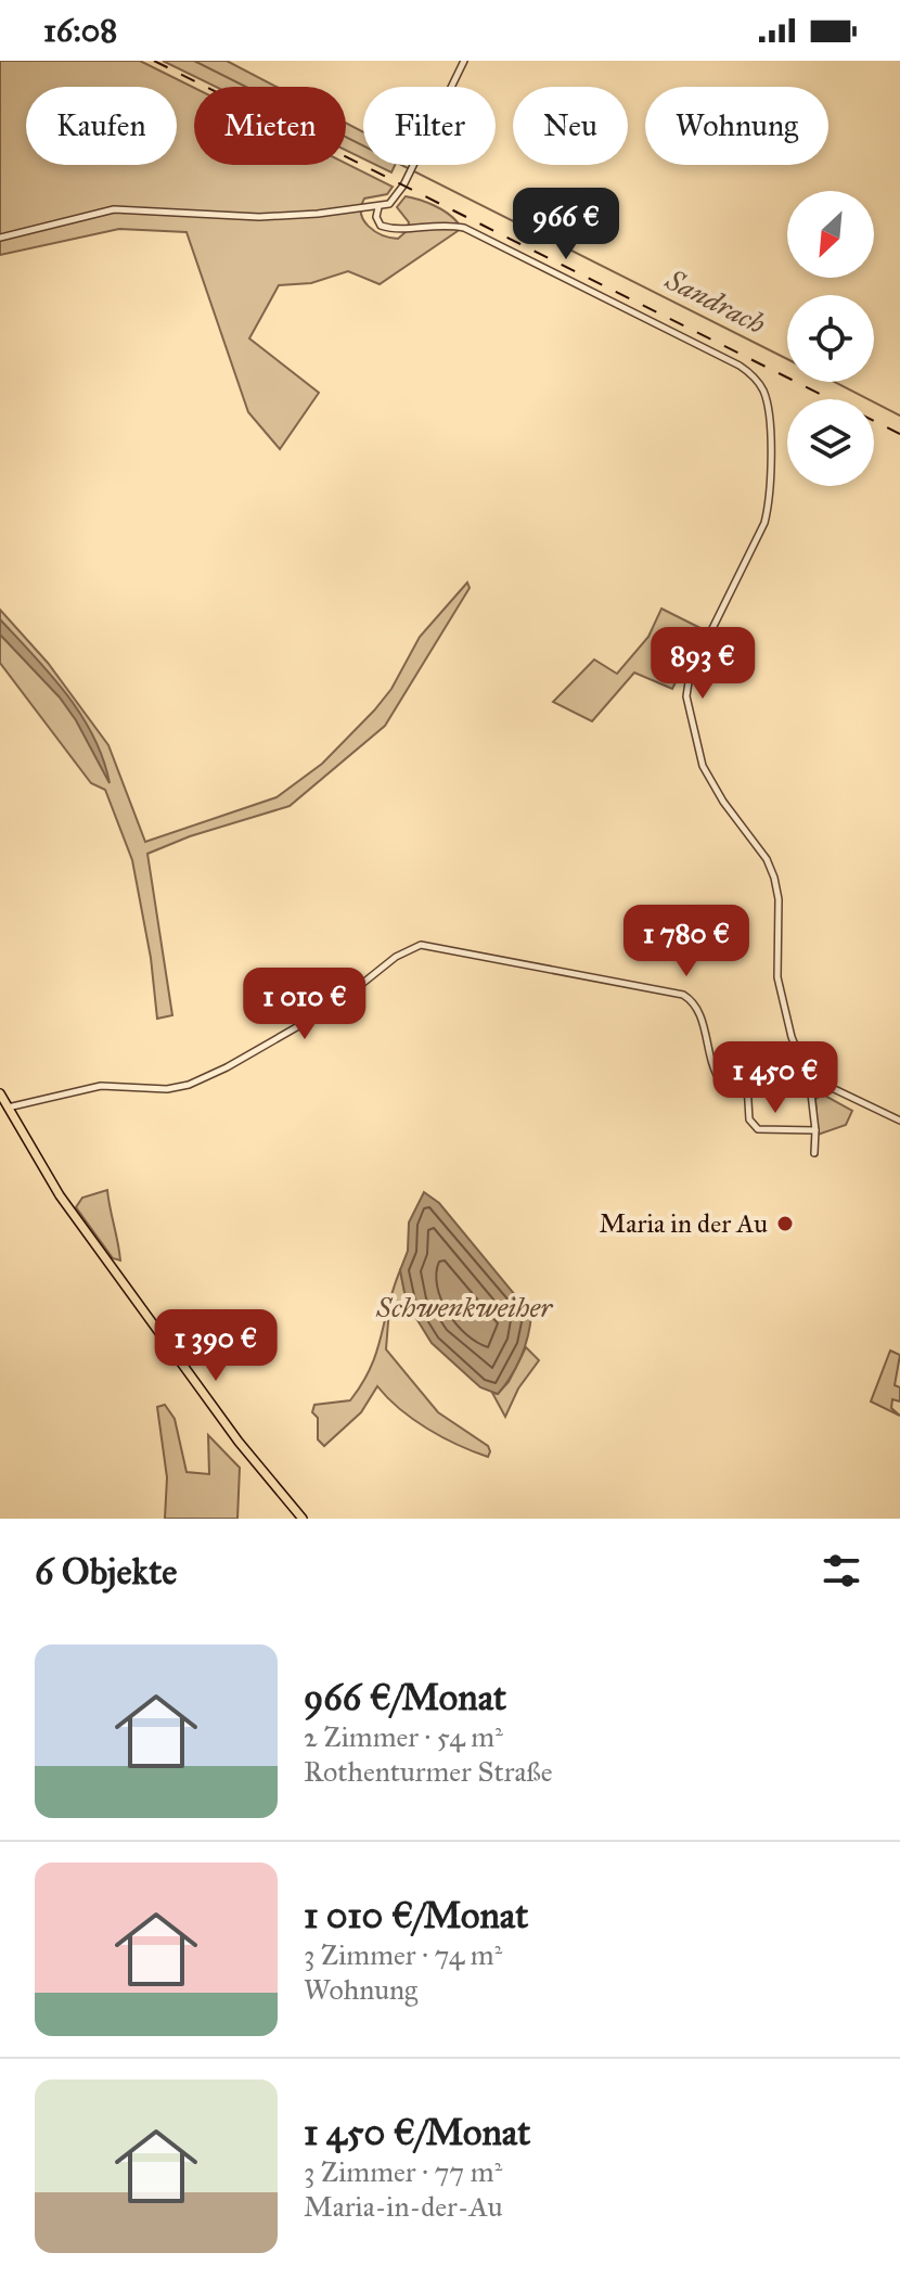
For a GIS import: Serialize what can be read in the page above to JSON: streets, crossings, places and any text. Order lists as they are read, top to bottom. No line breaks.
{"water":["Sandrach","Schwenkweiher"],"places":["Maria in der Au"],"north":"bottom left","page":{"status":"16:08","chip":["Kaufen","Mieten","Filter","Neu","Wohnung"],"price":["966 €","893 €","1 780 €","1 010 €","1 450 €","1 390 €"],"heading":"6 Objekte","list":[{"name":"966 €/Monat","note":"2 Zimmer · 54 m² · Rothenturmer Straße"},{"name":"1 010 €/Monat","note":"3 Zimmer · 74 m² · Wohnung"},{"name":"1 450 €/Monat","note":"3 Zimmer · 77 m² · Maria-in-der-Au"}]}}
